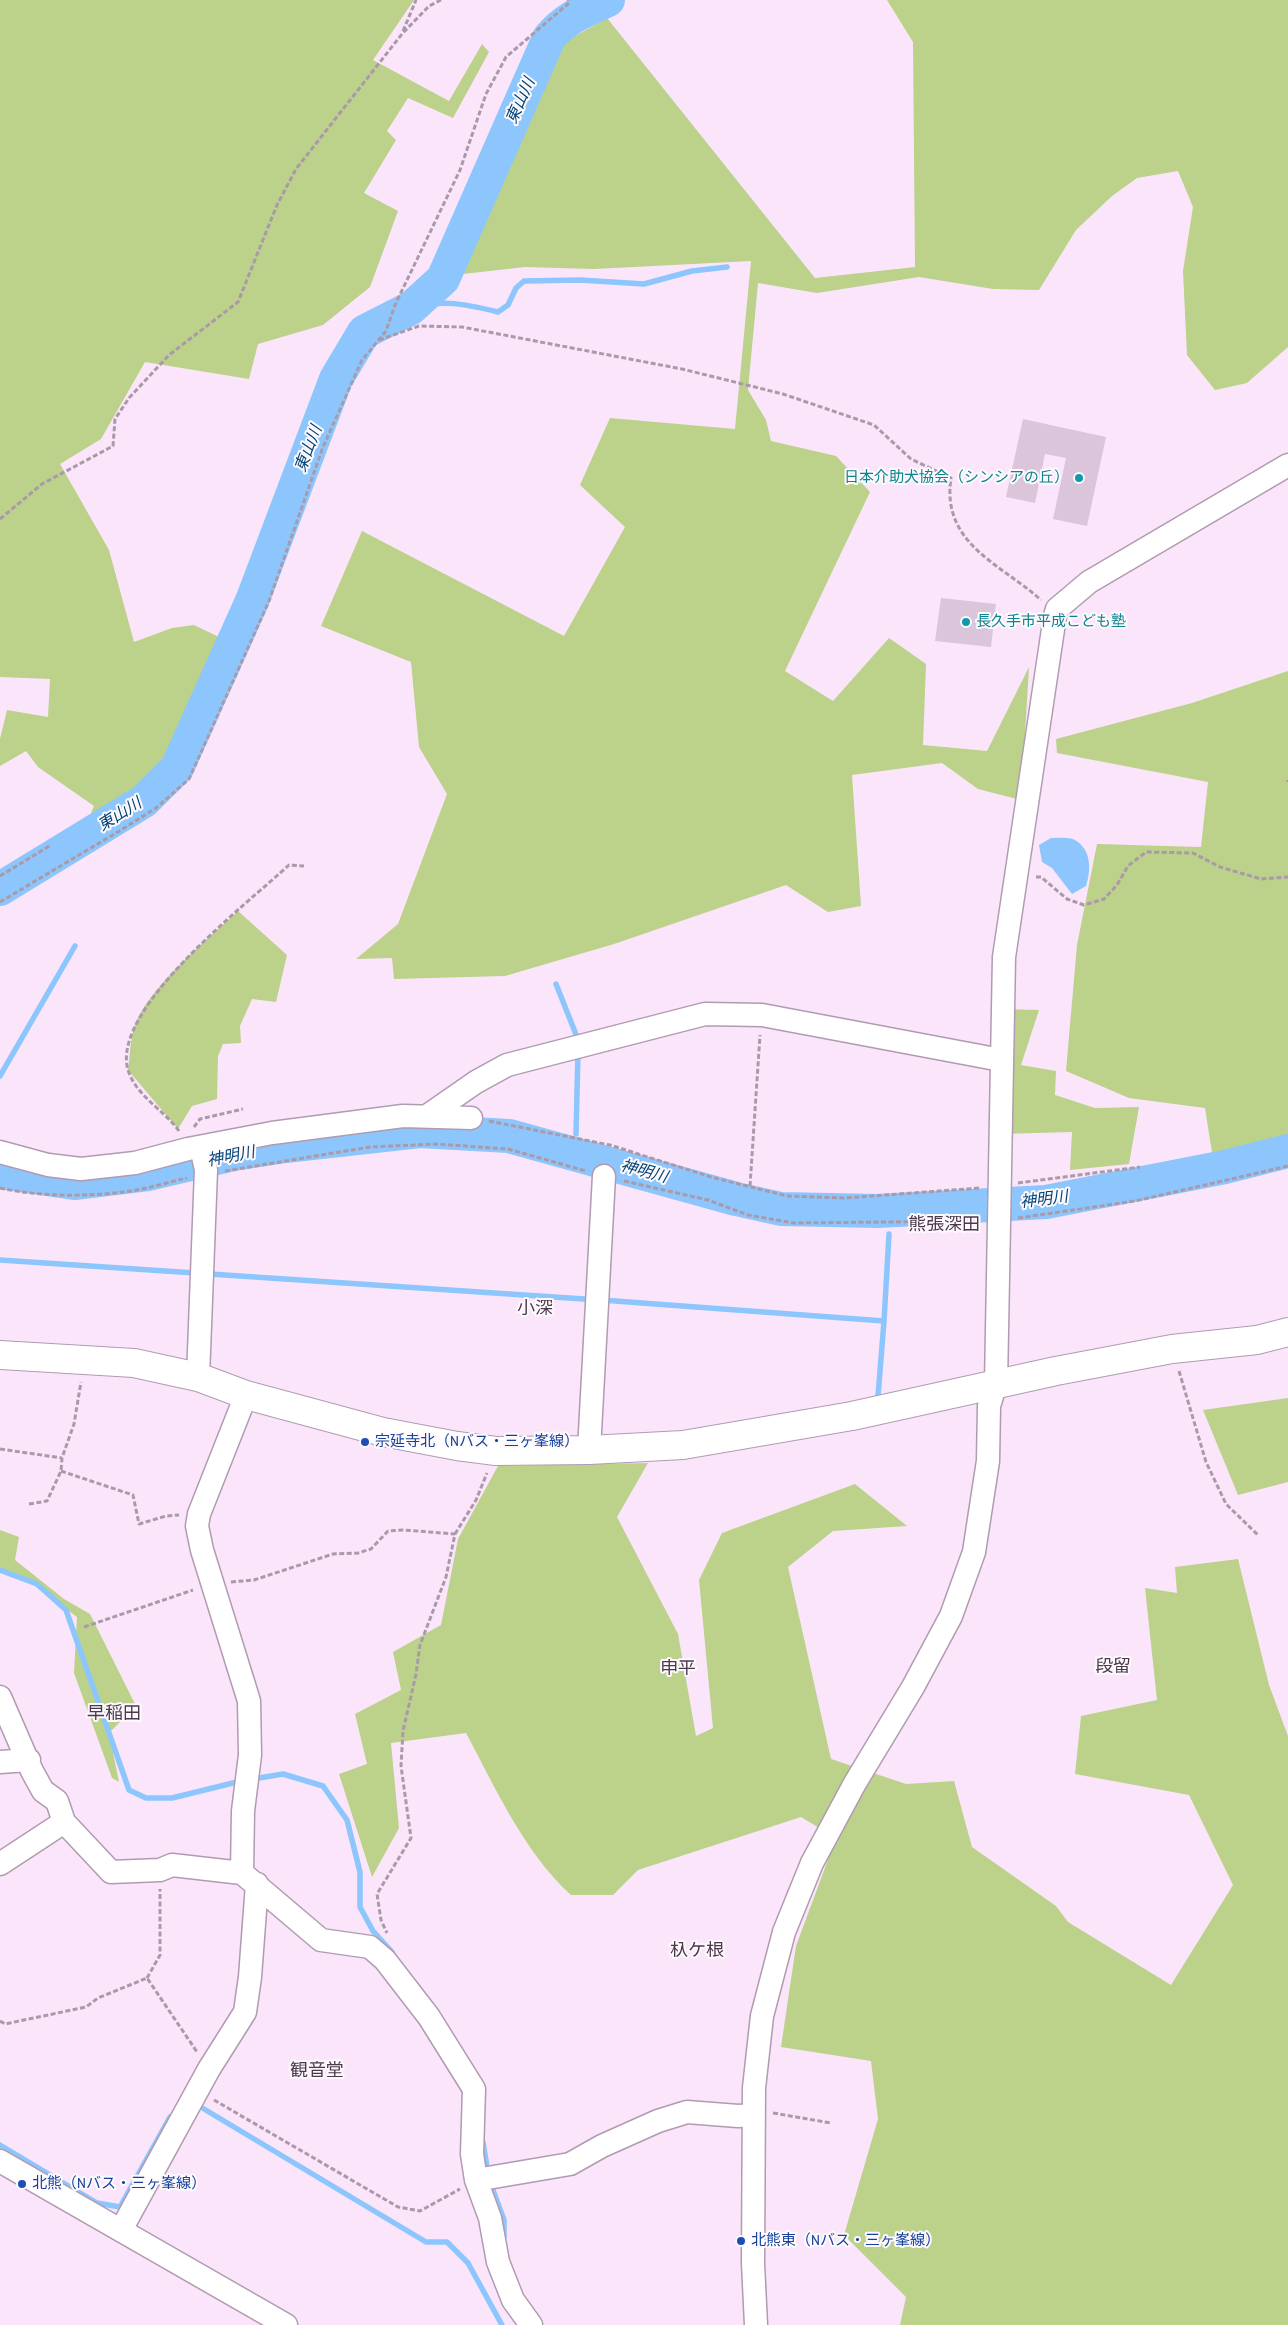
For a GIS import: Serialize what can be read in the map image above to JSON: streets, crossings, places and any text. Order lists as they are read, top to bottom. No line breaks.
{"districts":["熊張深田","小深","段留","申平","早稲田","杁ケ根","観音堂"],"water":["東山川","神明川"],"places":["日本介助犬協会（シンシアの丘）","長久手市平成こども塾","宗延寺北（Nバス・三ヶ峯線）","北熊（Nバス・三ヶ峯線）","北熊東（Nバス・三ヶ峯線）"]}
